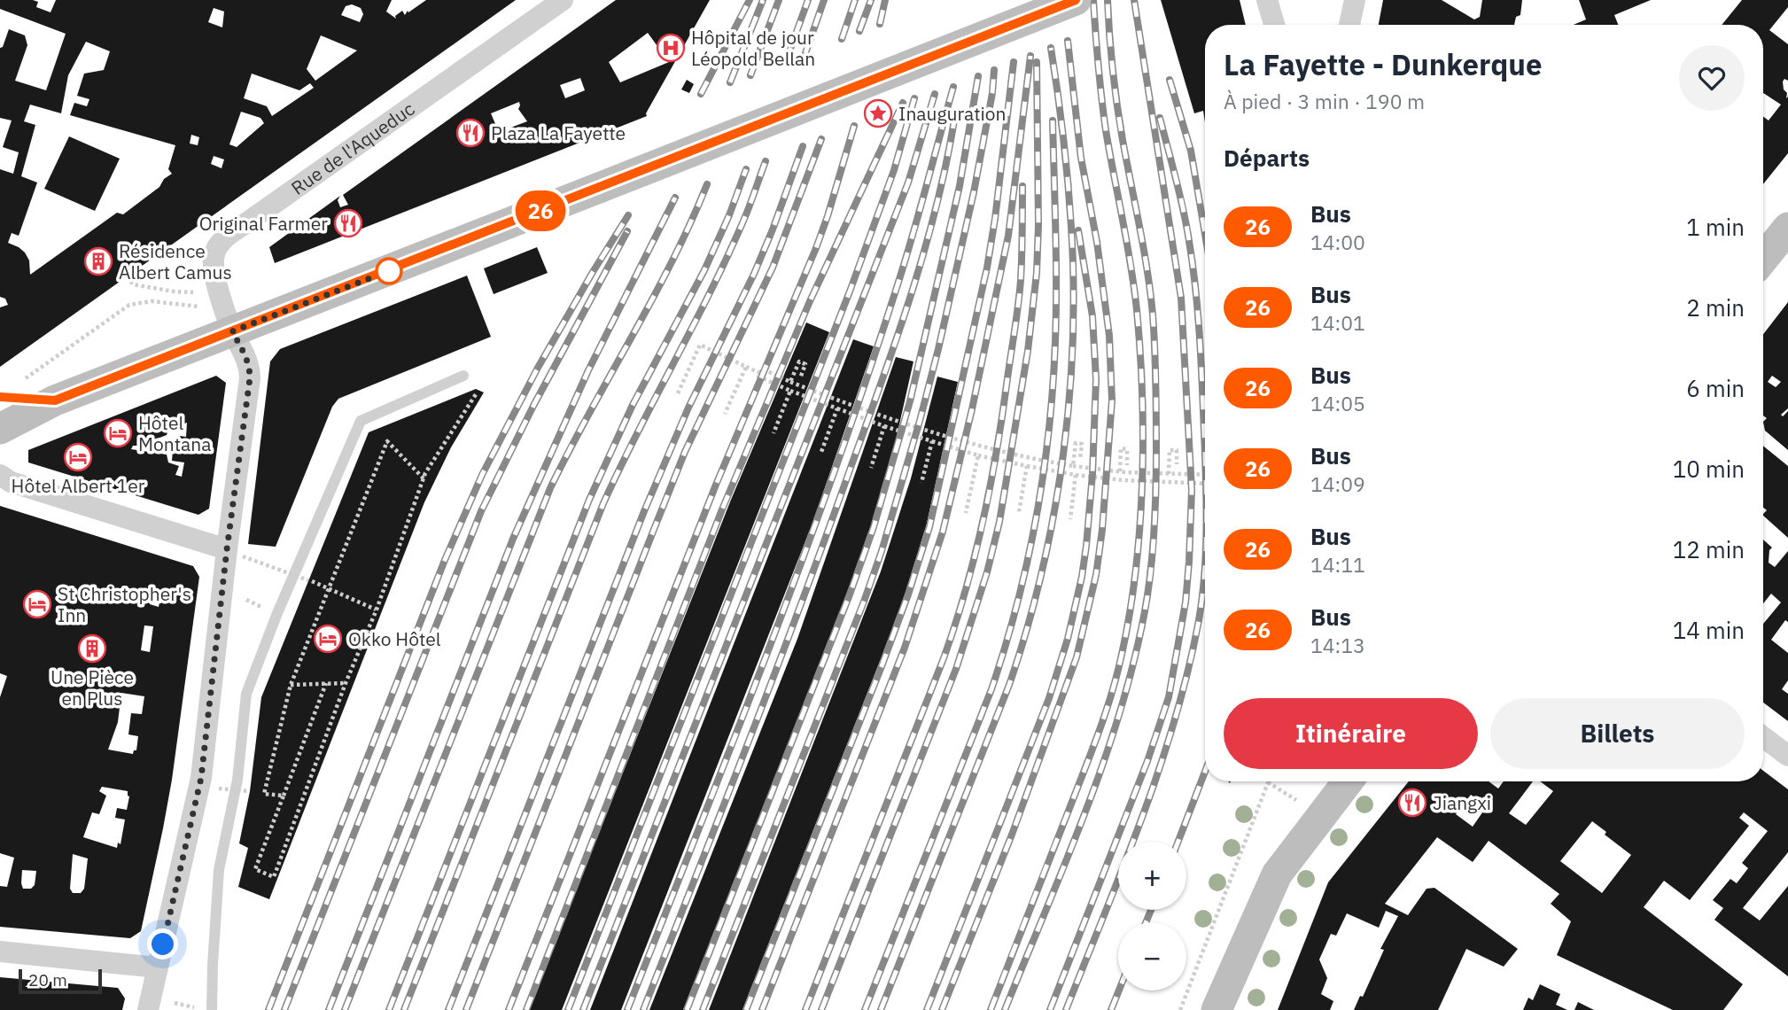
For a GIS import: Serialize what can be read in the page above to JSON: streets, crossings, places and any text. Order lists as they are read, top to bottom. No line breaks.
{"streets":{"street":["Rue de l'Aqueduc"]},"places":{"hospital":["Hôpital de jour Léopold Bellan"],"place":["Inauguration"],"restaurant":["Plaza La Fayette","Original Farmer","Jiangxi"],"building":["Résidence Albert Camus","Une Pièce en Plus"],"hotel":["Hôtel Montana","Hôtel Albert 1er","St Christopher's Inn","Okko Hôtel"]},"lines":["bus line 26"],"scale_bar":"20 m","page":{"on_map":"26","heading":[["La Fayette - Dunkerque","À pied · 3 min · 190 m"],"Départs"],"list":[{"mark":"26","name":"Bus","note":"14:00","value":"1 min"},{"mark":"26","name":"Bus","note":"14:01","value":"2 min"},{"mark":"26","name":"Bus","note":"14:05","value":"6 min"},{"mark":"26","name":"Bus","note":"14:09","value":"10 min"},{"mark":"26","name":"Bus","note":"14:11","value":"12 min"},{"mark":"26","name":"Bus","note":"14:13","value":"14 min"}],"buttons":["Itinéraire","Billets"],"map_buttons":["+","−"],"scale":"20 m"}}
